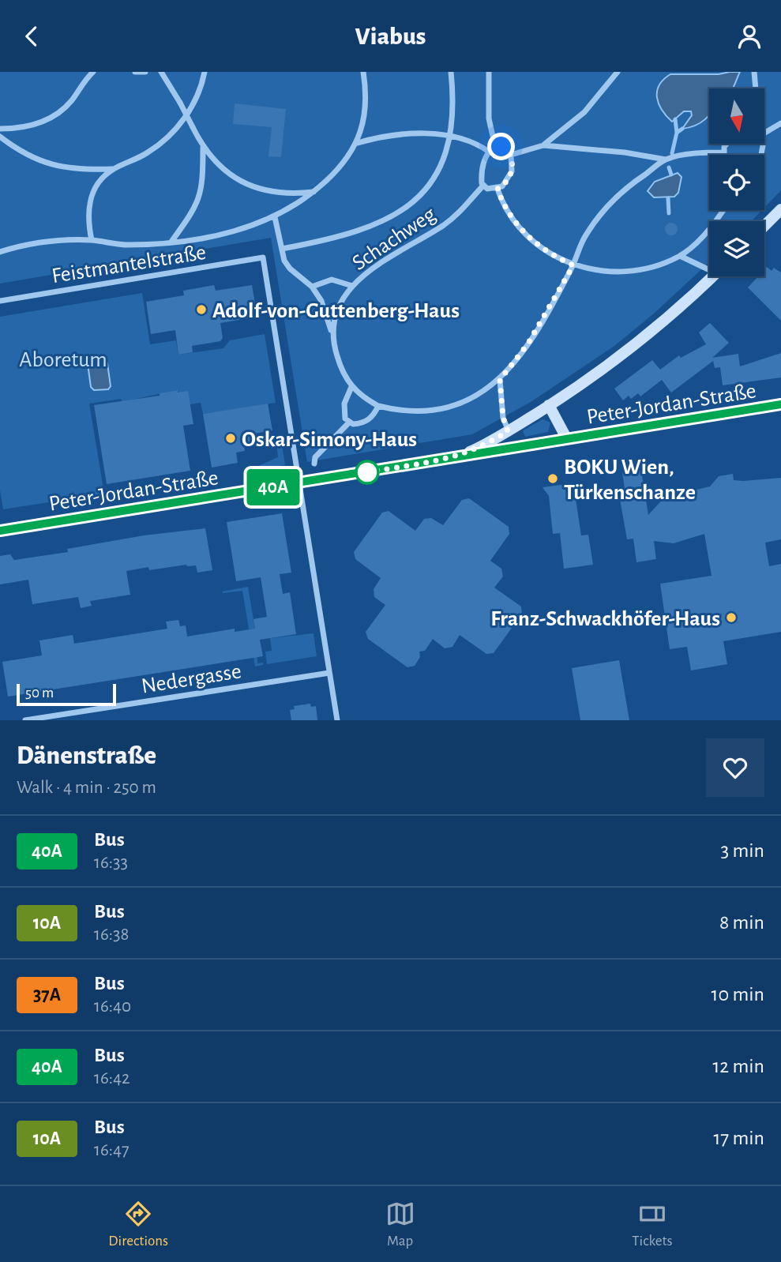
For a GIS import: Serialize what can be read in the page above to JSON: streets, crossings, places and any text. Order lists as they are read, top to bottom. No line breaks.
{"streets":{"main road":["Peter-Jordan-Straße"],"street":["Schachweg","Feistmantelstraße","Nedergasse"]},"crossings":[["Feistmantelstraße","Peter-Jordan-Straße"]],"parks":["Aboretum"],"places":["Adolf-von-Guttenberg-Haus","Oskar-Simony-Haus","BOKU Wien, Türkenschanze","Franz-Schwackhöfer-Haus"],"lines":["bus line 40A"],"scale_bar":"50 m","north":"bottom","page":{"header":"Viabus","on_map":"40A","scale":"50 m","heading":["Dänenstraße","Walk · 4 min · 250 m"],"list":[{"mark":"40A","name":"Bus","note":"16:33","value":"3 min"},{"mark":"10A","name":"Bus","note":"16:38","value":"8 min"},{"mark":"37A","name":"Bus","note":"16:40","value":"10 min"},{"mark":"40A","name":"Bus","note":"16:42","value":"12 min"},{"mark":"10A","name":"Bus","note":"16:47","value":"17 min"}],"tabs":["Directions","Map","Tickets"]}}
